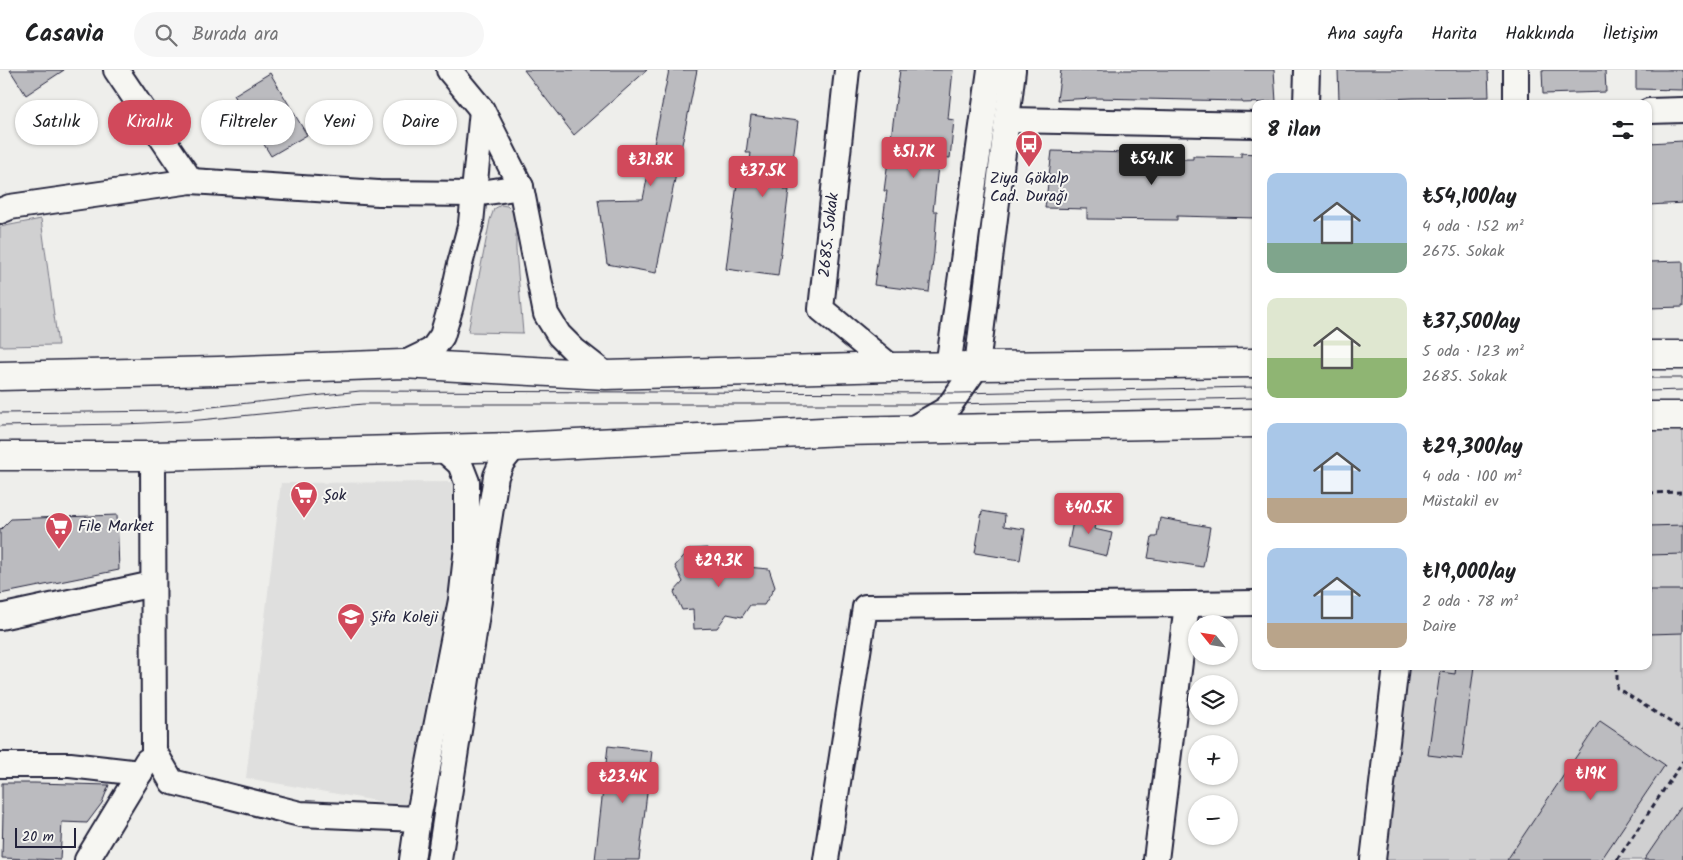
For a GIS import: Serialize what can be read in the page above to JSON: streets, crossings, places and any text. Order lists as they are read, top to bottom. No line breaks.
{"streets":{"street":["2685. Sokak"]},"places":{"bus stop":["Ziya Gökalp Cad. Durağı"],"supermarket":["Şok","File Market"],"school or university":["Şifa Koleji"]},"scale_bar":"20 m","north":"top left","page":{"header":"Casavia","search":"Burada ara","nav":["Ana sayfa","Harita","Hakkında","İletişim"],"chip":["Satılık","Kiralık","Filtreler","Yeni","Daire"],"heading":"8 ilan","price":["₺51.7K","₺54.1K","₺31.8K","₺37.5K","₺40.5K","₺29.3K","₺19K","₺23.4K"],"list":[{"name":"₺54,100/ay","note":"4 oda · 152 m² · 2675. Sokak"},{"name":"₺37,500/ay","note":"5 oda · 123 m² · 2685. Sokak"},{"name":"₺29,300/ay","note":"4 oda · 100 m² · Müstakil ev"},{"name":"₺19,000/ay","note":"2 oda · 78 m² · Daire"}],"map_buttons":["+","−"],"scale":"20 m"}}
